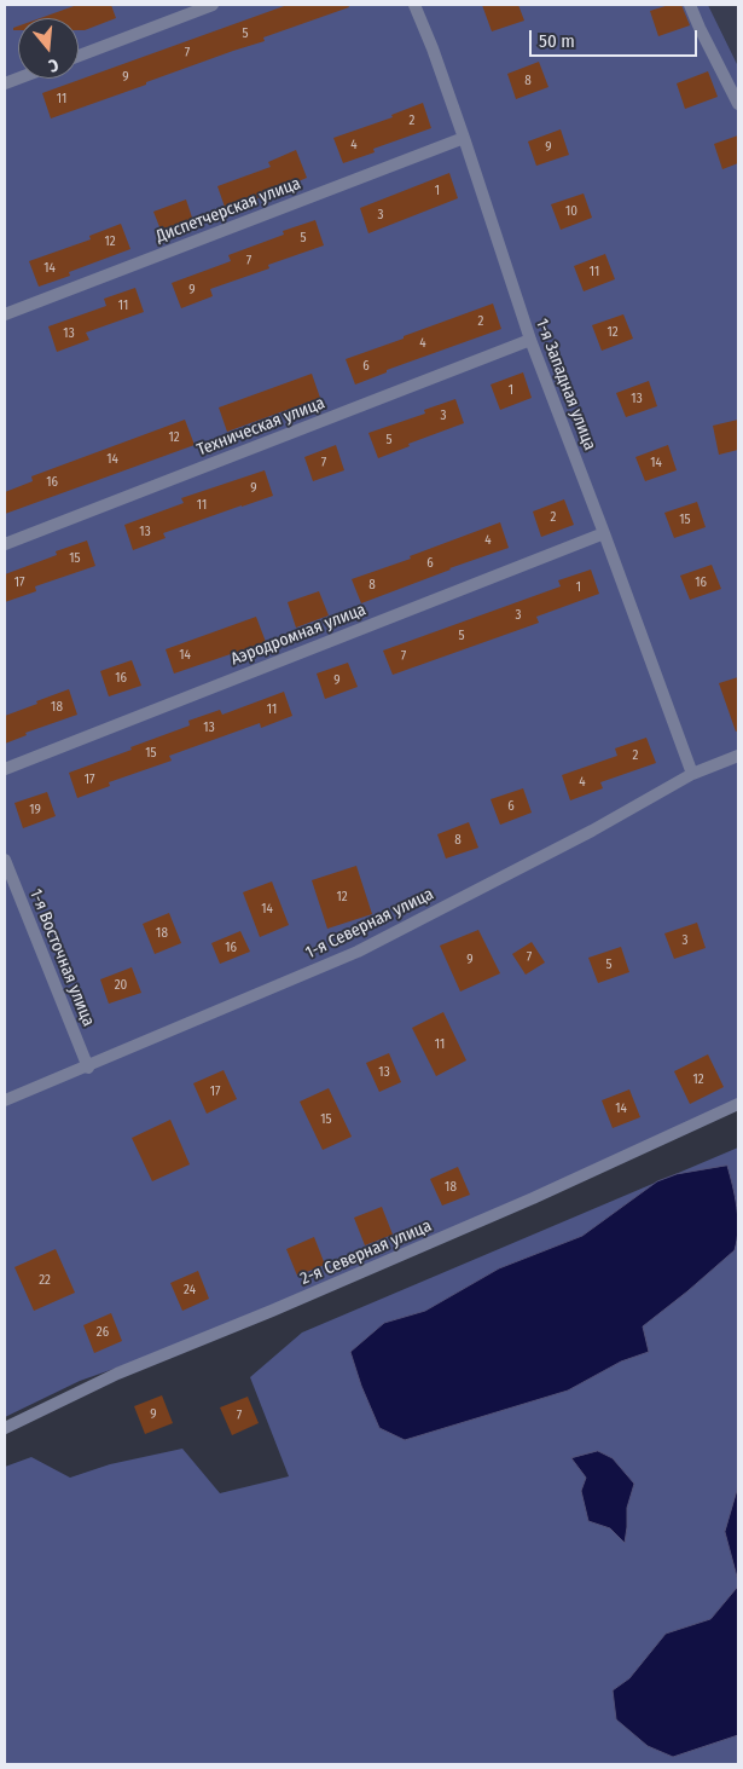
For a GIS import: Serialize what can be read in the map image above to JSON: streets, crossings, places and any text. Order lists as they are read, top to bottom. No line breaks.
{"streets":{"street":["Диспетчерская улица","1-я Западная улица","Техническая улица","Аэродромная улица","1-я Северная улица","1-я Восточная улица","2-я Северная улица"]},"crossings":[["Диспетчерская улица","1-я Западная улица"],["1-я Западная улица","Техническая улица"],["1-я Западная улица","Аэродромная улица"],["1-я Западная улица","1-я Северная улица"],["1-я Северная улица","1-я Восточная улица"]],"house_numbers":["5","7","9","8","11","2","4","9","1","10","3","5","12","7","14","11","9","11","2","12","13","4","6","1","13","3","12","5","14","7","14","16","9","11","2","15","13","4","15","6","17","16","8","1","3","5","14","7","16","9","18","11","13","15","2","17","4","6","19","8","12","14","18","3","16","7","9","5","20","11","13","12","17","14","15","18","22","24","26","9","7"],"scale_bar":"50 m","north":"bottom"}
